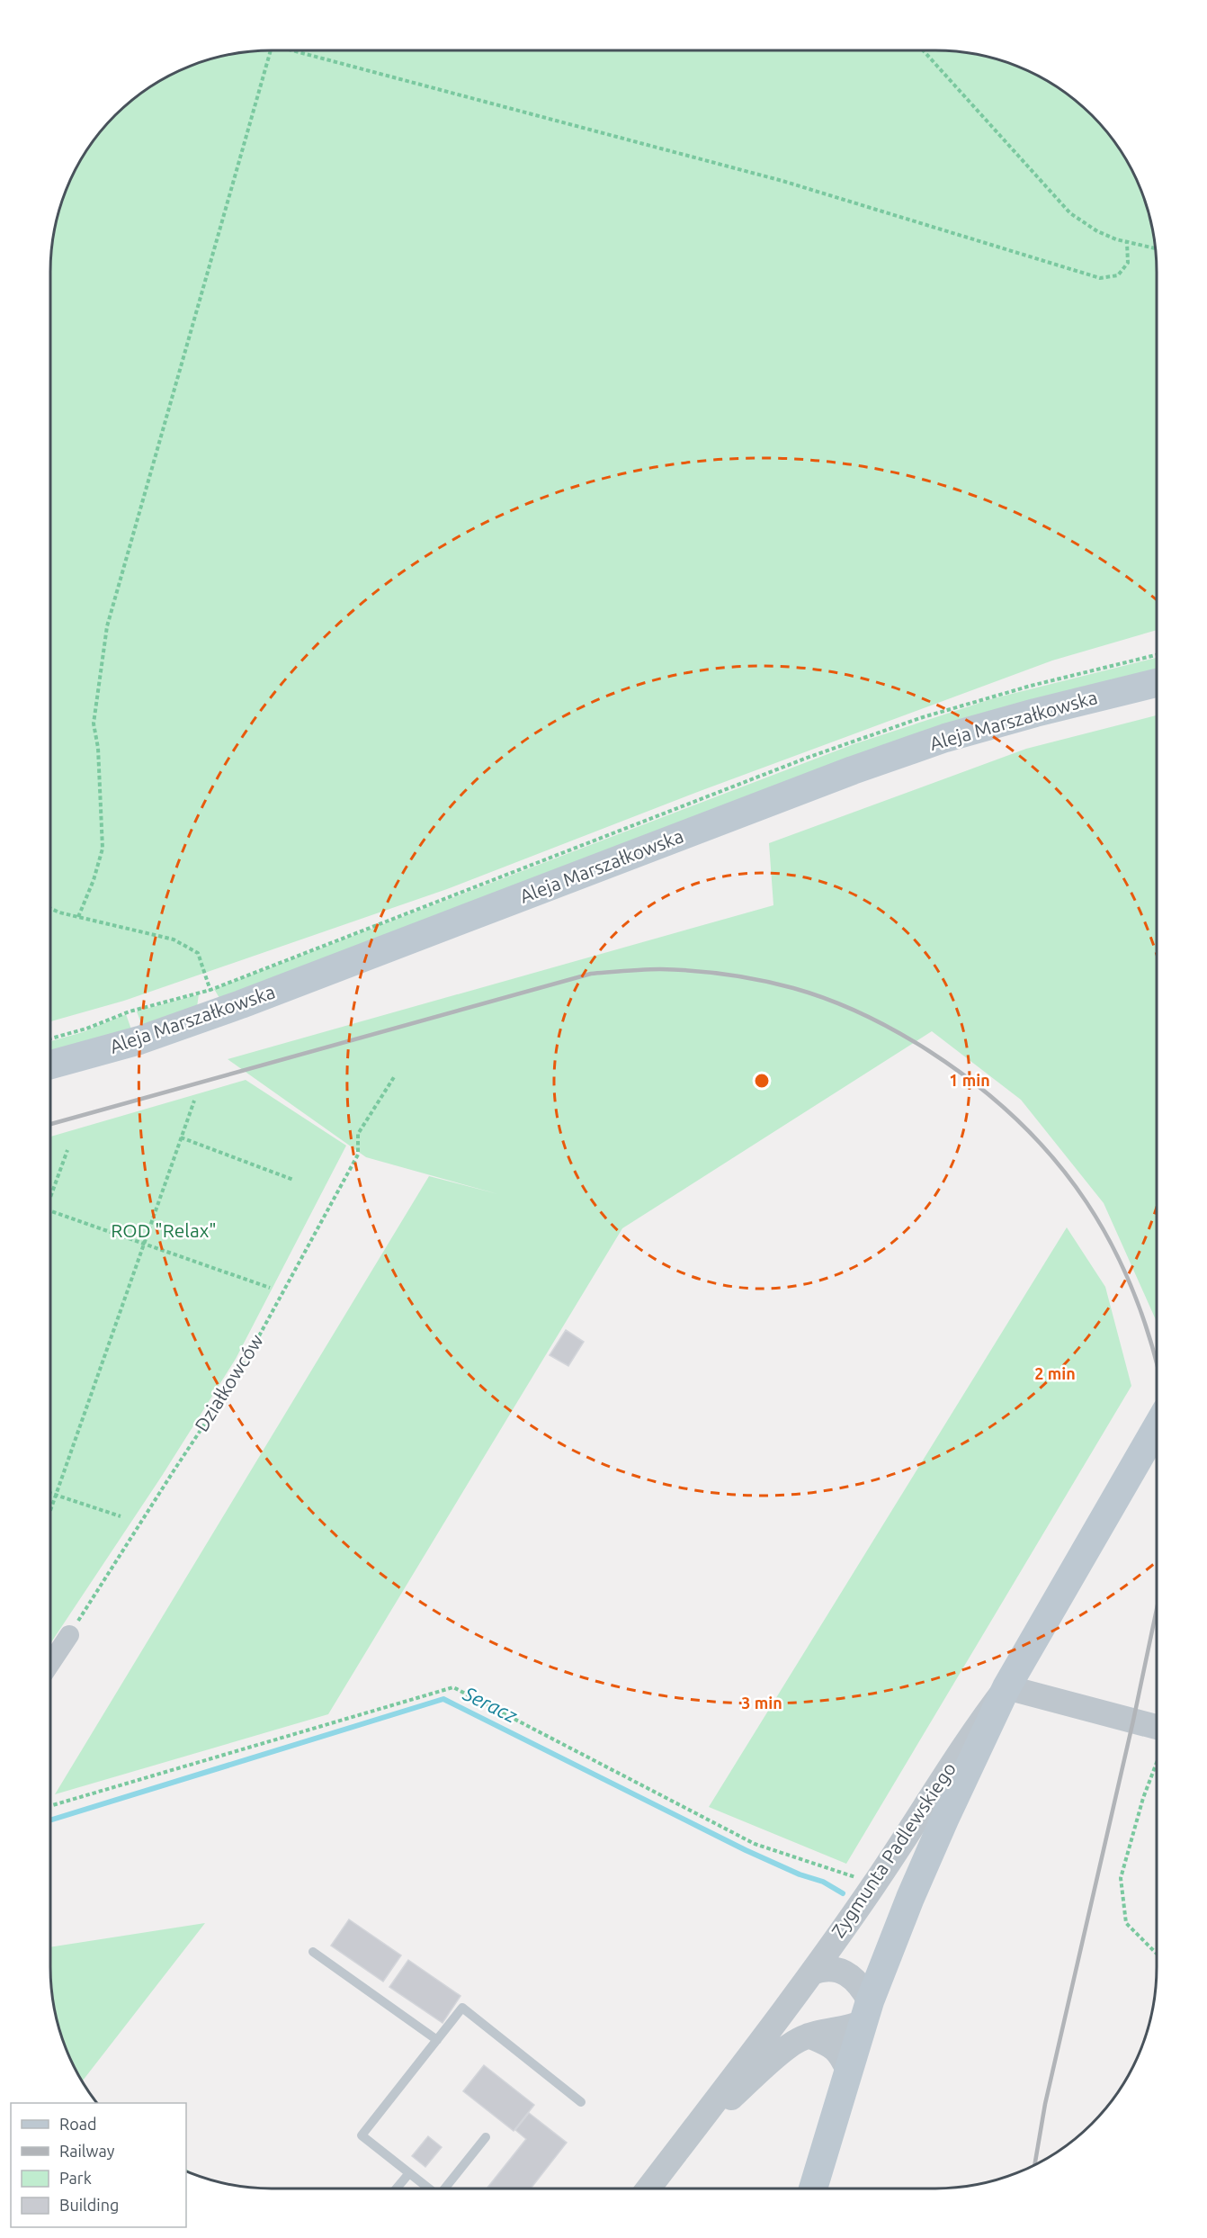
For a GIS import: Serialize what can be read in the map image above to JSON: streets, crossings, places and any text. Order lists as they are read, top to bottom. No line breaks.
{"streets":{"main road":["Aleja Marszałkowska"],"street":["Zygmunta Padlewskiego"],"path":["Działkowców"]},"water":["Seracz"],"parks":["ROD \"Relax\""],"legend":["Road","Railway","Park","Building"],"rings":["1 min","2 min","3 min"]}
